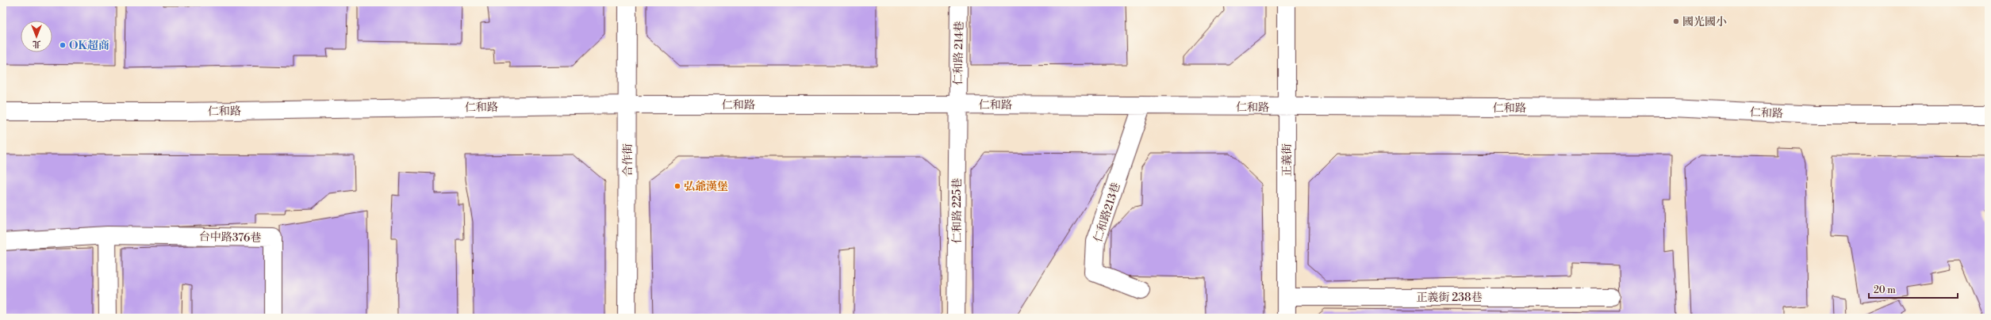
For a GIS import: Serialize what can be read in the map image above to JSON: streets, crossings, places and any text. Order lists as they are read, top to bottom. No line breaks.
{"streets":{"street":["仁和路 214巷","仁和路","合作街","正義街","仁和路 225巷","仁和路213巷","台中路376巷","正義街 238巷"]},"crossings":[["仁和路 214巷","仁和路"],["仁和路 214巷","仁和路 225巷"],["仁和路","合作街"],["仁和路","正義街"],["仁和路","仁和路 225巷"],["仁和路","仁和路213巷"],["正義街","正義街 238巷"]],"places":["國光國小","OK超商","弘爺漢堡"],"scale_bar":"20 m","north":"bottom"}
